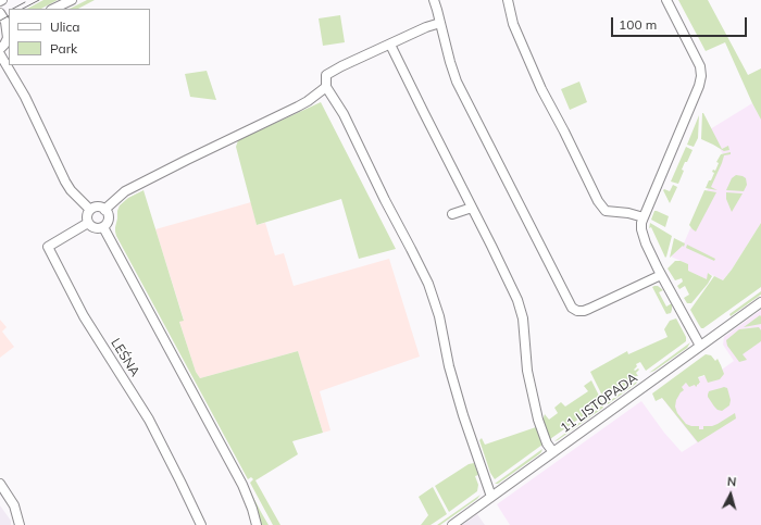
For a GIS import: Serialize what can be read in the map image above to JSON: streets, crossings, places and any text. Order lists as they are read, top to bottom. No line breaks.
{"streets":{"street":["LEŚNA","11 LISTOPADA"]},"legend":["Ulica","Park"],"scale_bar":"100 m","north":"top"}
